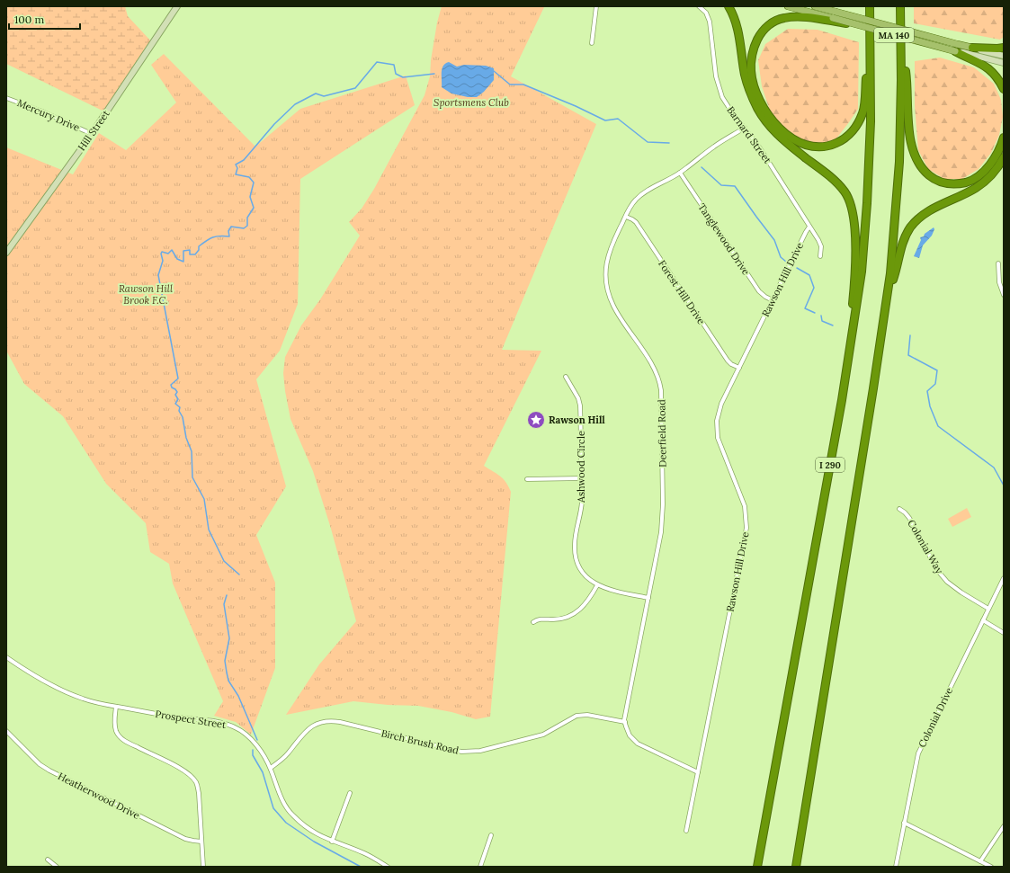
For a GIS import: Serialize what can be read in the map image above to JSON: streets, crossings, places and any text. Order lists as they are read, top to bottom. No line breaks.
{"streets":{"highway":["I 290"],"main road":["MA 140"],"street":["Mercury Drive","Hill Street","Barnard Street","Tanglewood Drive","Rawson Hill Drive","Forest Hill Drive","Deerfield Road","Ashwood Circle","Colonial Way","Colonial Drive","Prospect Street","Birch Brush Road","Heatherwood Drive"]},"crossings":[["Mercury Drive","Hill Street"],["Barnard Street","Rawson Hill Drive"],["Barnard Street","Deerfield Road"],["Tanglewood Drive","Rawson Hill Drive"],["Tanglewood Drive","Deerfield Road"],["Rawson Hill Drive","Forest Hill Drive"],["Forest Hill Drive","Deerfield Road"],["Deerfield Road","Ashwood Circle"],["Deerfield Road","Birch Brush Road"],["Colonial Way","Colonial Drive"],["Prospect Street","Birch Brush Road"]],"parks":["Sportsmens Club","Rawson Hill Brook F.C."],"places":{"place":["Rawson Hill"]},"scale_bar":"100 m"}
